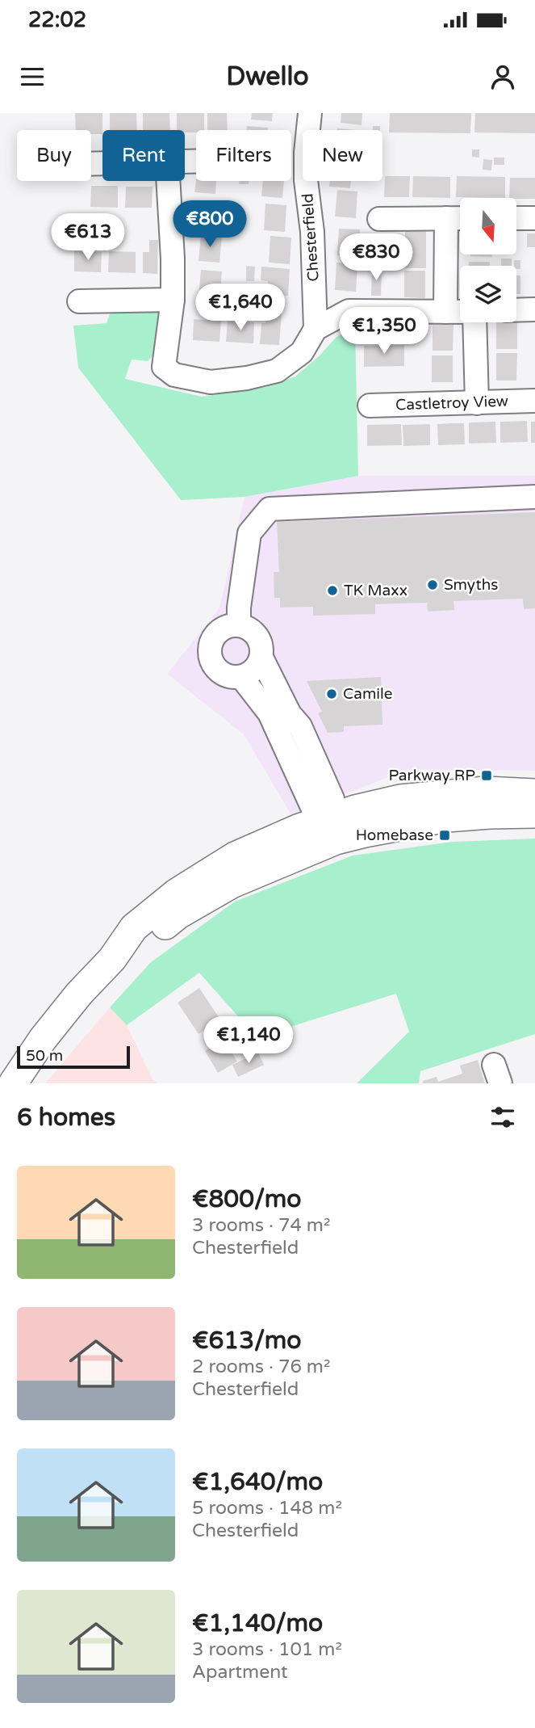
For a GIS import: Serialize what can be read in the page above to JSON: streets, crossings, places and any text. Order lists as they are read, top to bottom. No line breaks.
{"streets":{"street":["Chesterfield","Castletroy View"]},"places":{"other":["Smyths","TK Maxx","Camile"],"transit":["Parkway RP","Homebase"]},"scale_bar":"50 m","north":"bottom","page":{"status":"22:02","header":"Dwello","chip":["Buy","Rent","Filters","New"],"price":["€800","€613","€830","€1,640","€1,350","€1,140"],"scale":"50 m","heading":"6 homes","list":[{"name":"€800/mo","note":"3 rooms · 74 m² · Chesterfield"},{"name":"€613/mo","note":"2 rooms · 76 m² · Chesterfield"},{"name":"€1,640/mo","note":"5 rooms · 148 m² · Chesterfield"},{"name":"€1,140/mo","note":"3 rooms · 101 m² · Apartment"}]}}
